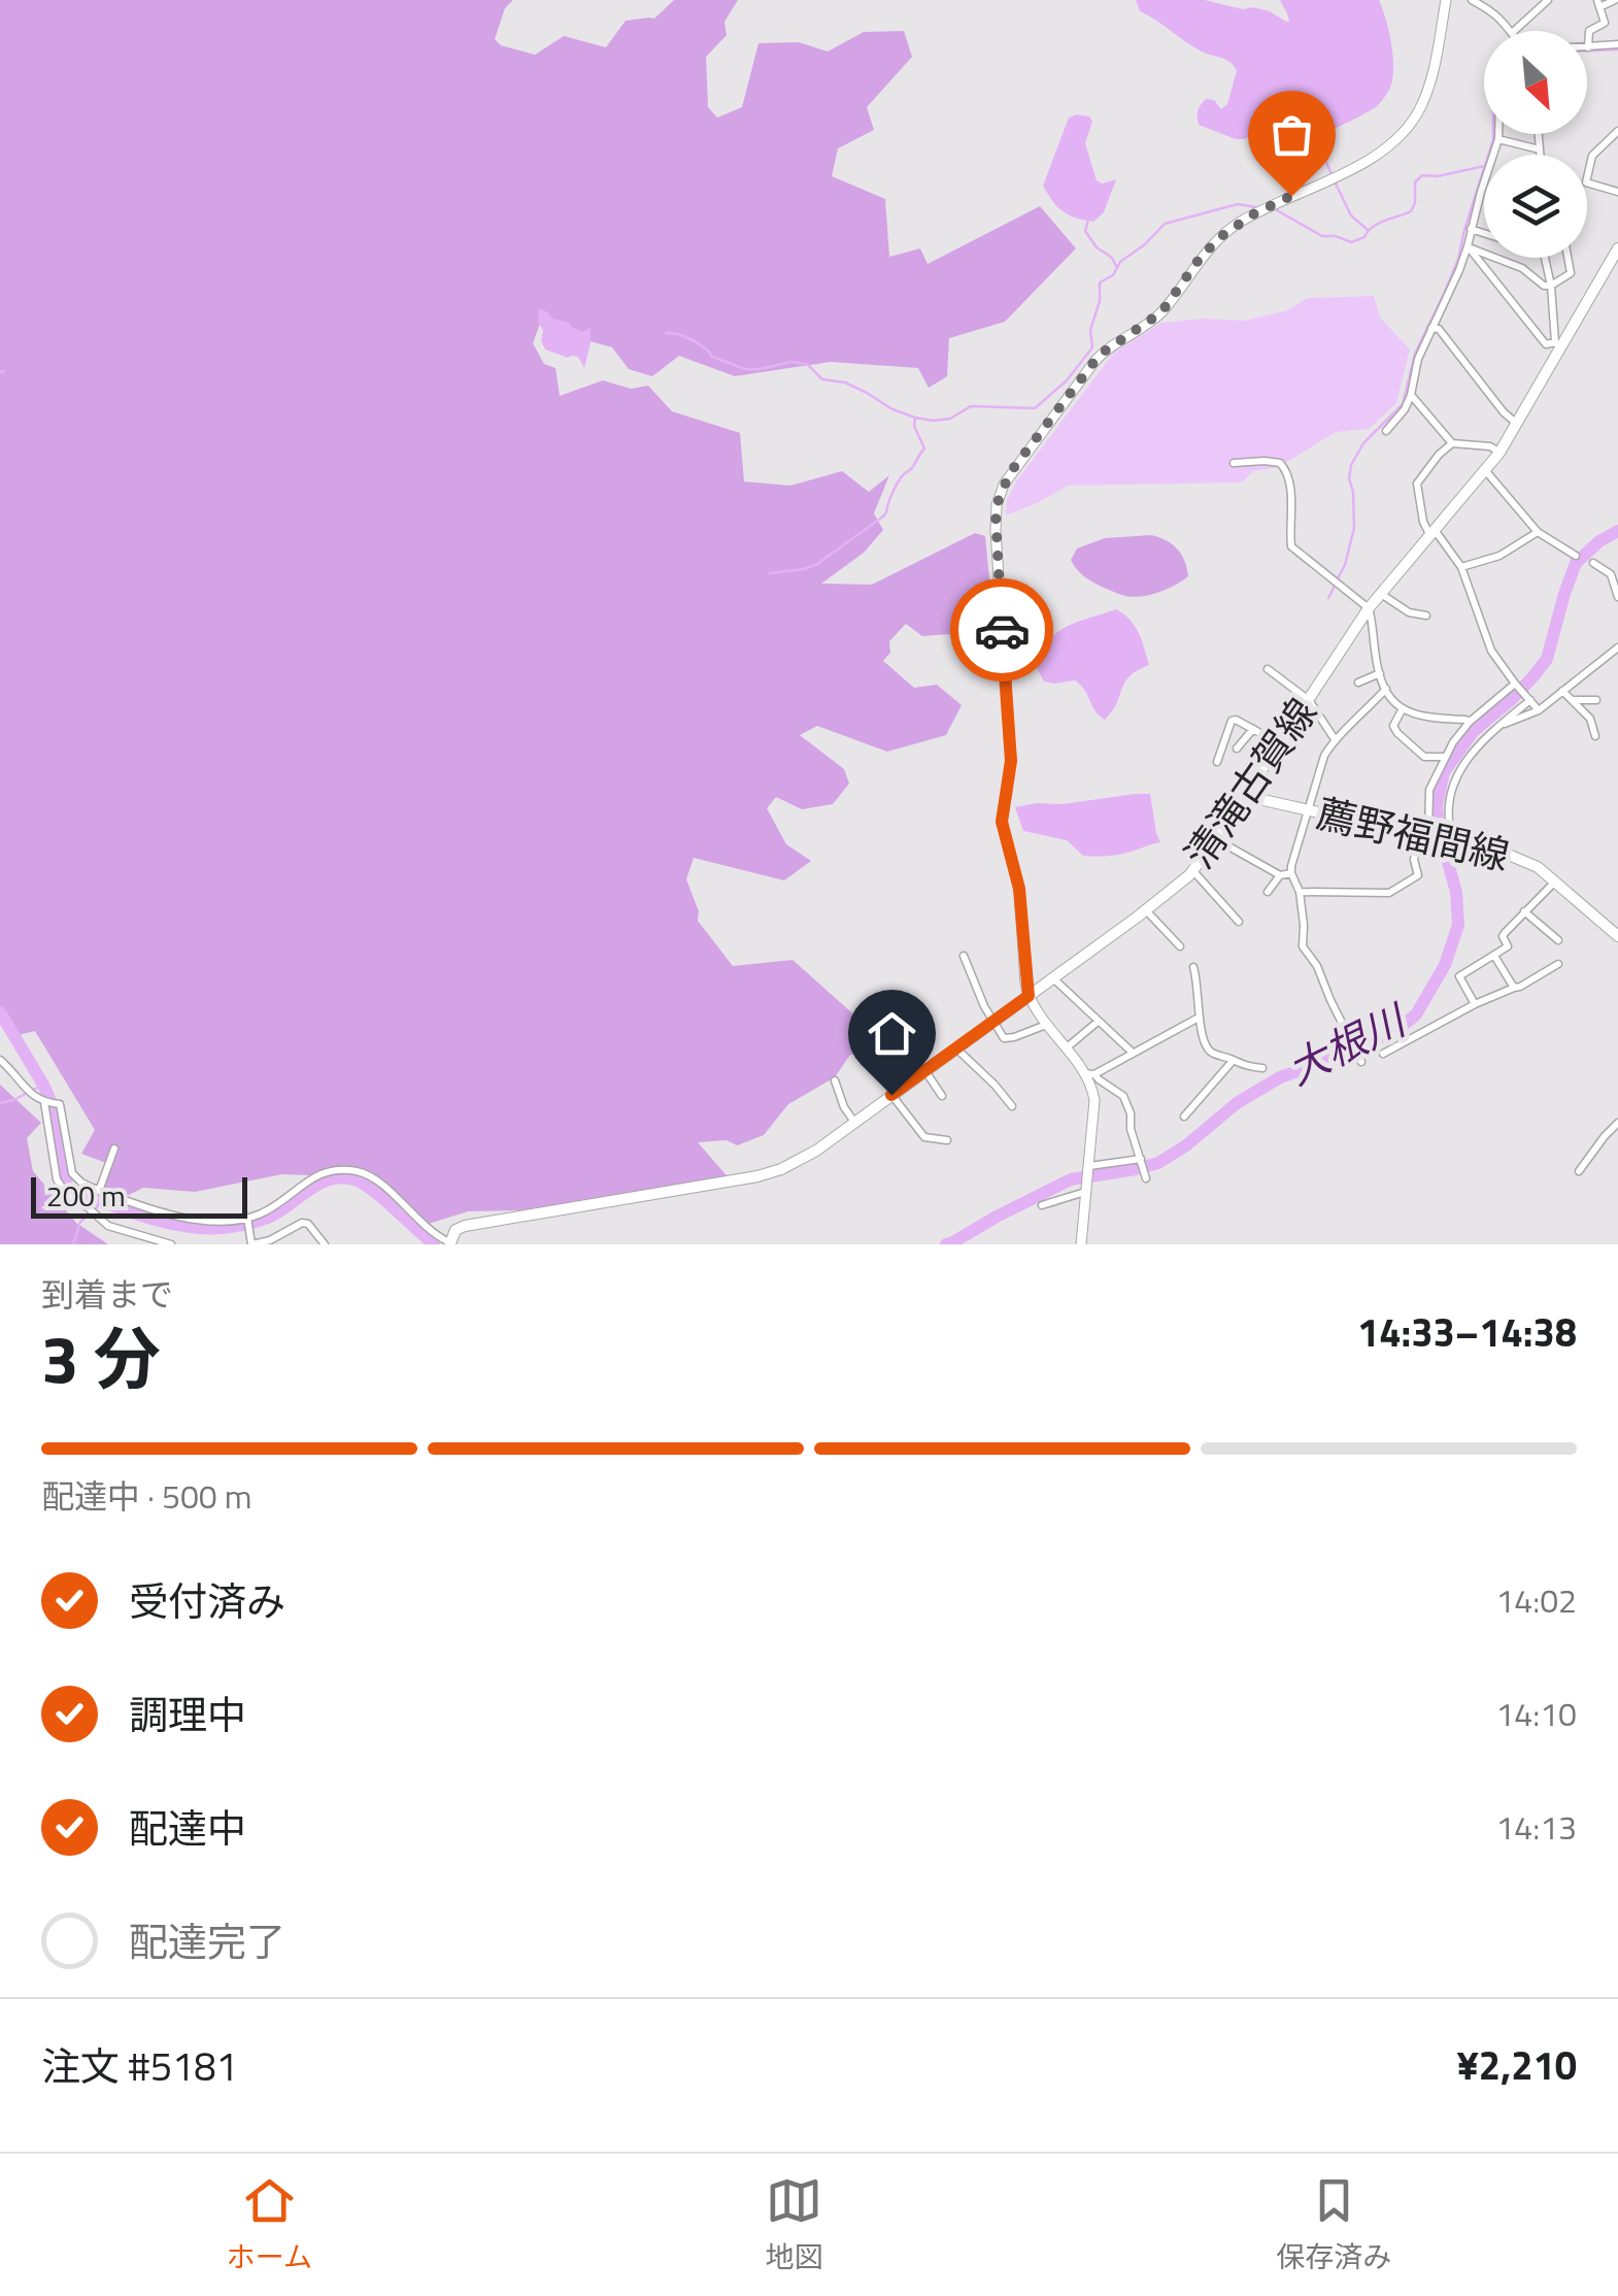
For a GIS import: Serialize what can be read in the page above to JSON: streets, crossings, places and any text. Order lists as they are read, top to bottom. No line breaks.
{"streets":{"main road":["清滝古賀線","薦野福間線"]},"crossings":[["清滝古賀線","薦野福間線"]],"water":["大根川"],"scale_bar":"200 m","north":"bottom right","page":{"scale":"200 m","heading":["3 分","到着まで","14:33–14:38"],"panel":["注文 #5181","¥2,210"],"bar":"配達中 · 500 m","list":[["受付済み","14:02"],["調理中","14:10"],["配達中","14:13"],"配達完了"],"tabs":["ホーム","地図","保存済み"]}}
